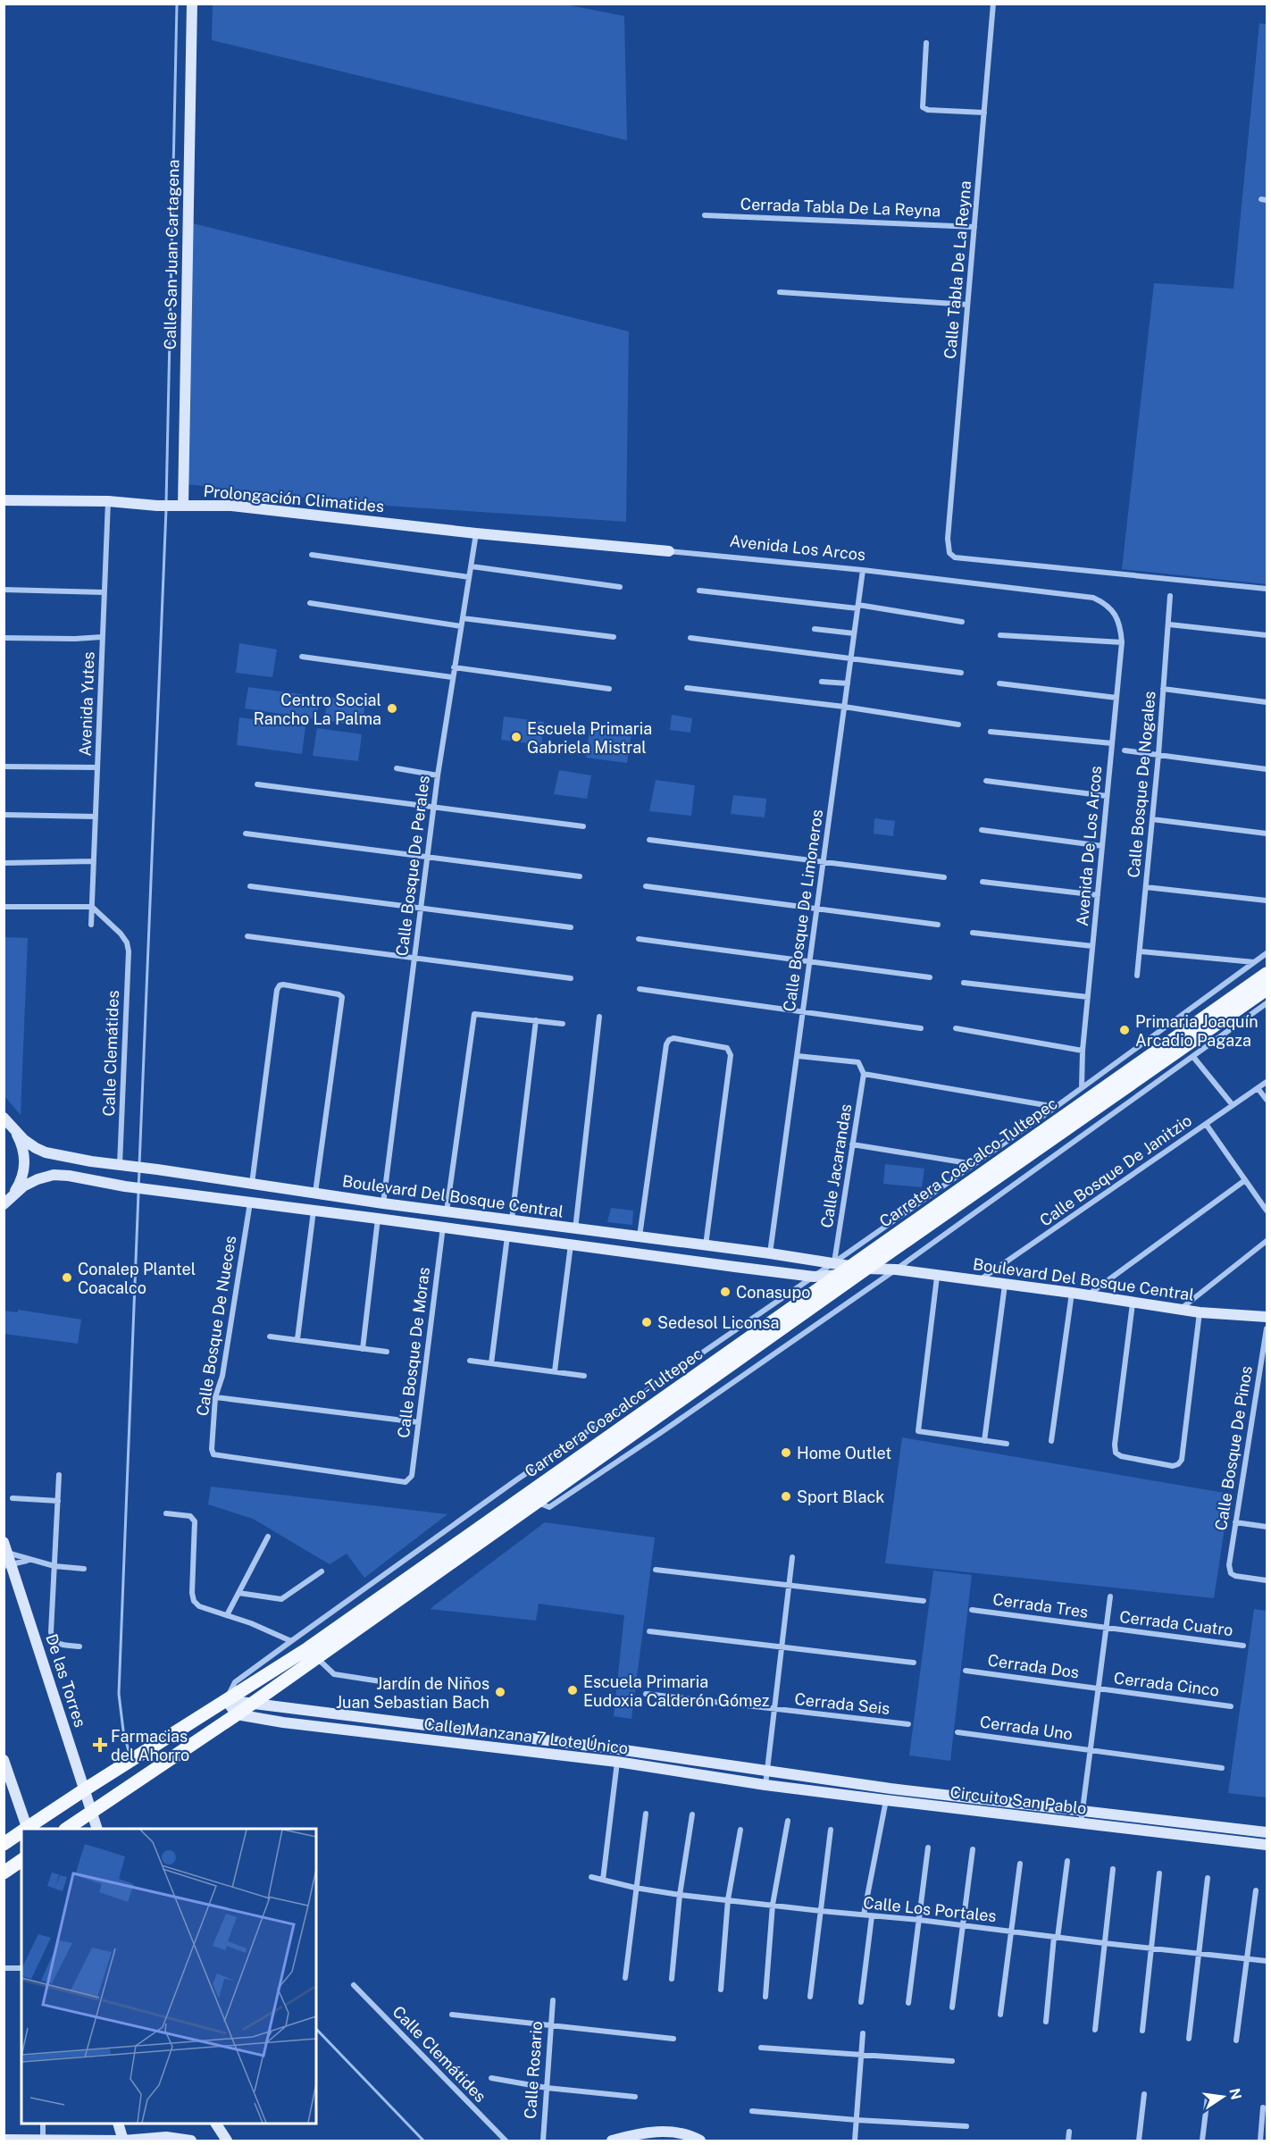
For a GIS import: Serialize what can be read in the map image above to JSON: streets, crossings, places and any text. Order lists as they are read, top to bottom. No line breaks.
{"streets":{"main road":["Carretera Coacalco-Tultepec"],"street":["Cerrada Tabla De La Reyna","Calle San Juan Cartagena","Calle Tabla De La Reyna","Prolongación Climatides","Avenida Los Arcos","Avenida Yutes","Calle Bosque De Nogales","Avenida De Los Arcos","Calle Bosque De Perales","Calle Bosque De Limoneros","Calle Clemátides","Calle Jacarandas","Calle Bosque De Janitzio","Boulevard Del Bosque Central","Calle Bosque De Nueces","Calle Bosque De Moras","Calle Bosque De Pinos","Cerrada Tres","Cerrada Cuatro","Cerrada Dos","De las Torres","Cerrada Cinco","Cerrada Seis","Cerrada Uno","Calle Manzana 7 Lote Único","Circuito San Pablo","Calle Los Portales","Calle Rosario"]},"crossings":[["Cerrada Tabla De La Reyna","Calle Tabla De La Reyna"],["Calle San Juan Cartagena","Prolongación Climatides"],["Prolongación Climatides","Avenida Los Arcos"],["Prolongación Climatides","Avenida Yutes"],["Prolongación Climatides","Calle Bosque De Perales"],["Avenida Los Arcos","Avenida De Los Arcos"],["Avenida Los Arcos","Calle Bosque De Perales"],["Avenida Los Arcos","Calle Bosque De Limoneros"],["Avenida Yutes","Calle Clemátides"],["Calle Bosque De Perales","Boulevard Del Bosque Central"],["Calle Bosque De Limoneros","Boulevard Del Bosque Central"],["Calle Clemátides","Boulevard Del Bosque Central"],["Carretera Coacalco-Tultepec","Calle Jacarandas"],["Carretera Coacalco-Tultepec","Boulevard Del Bosque Central"],["Carretera Coacalco-Tultepec","De las Torres"],["Carretera Coacalco-Tultepec","Calle Manzana 7 Lote Único"],["Calle Jacarandas","Boulevard Del Bosque Central"],["Calle Bosque De Janitzio","Boulevard Del Bosque Central"],["Boulevard Del Bosque Central","Calle Bosque De Nueces"],["Boulevard Del Bosque Central","Calle Bosque De Moras"],["Calle Bosque De Nueces","Calle Bosque De Moras"],["Cerrada Tres","Cerrada Cuatro"],["Cerrada Dos","Cerrada Cinco"],["Calle Manzana 7 Lote Único","Circuito San Pablo"]],"places":{"other":["Centro Social Rancho La Palma","Escuela Primaria Gabriela Mistral","Primaria Joaquín Arcadio Pagaza","Conalep Plantel Coacalco","Conasupo","Sedesol Liconsa","Home Outlet","Sport Black","Escuela Primaria Eudoxia Calderón Gómez","Jardín de Niños Juan Sebastian Bach"],"health":["Farmacias del Ahorro"]},"north":"right"}
